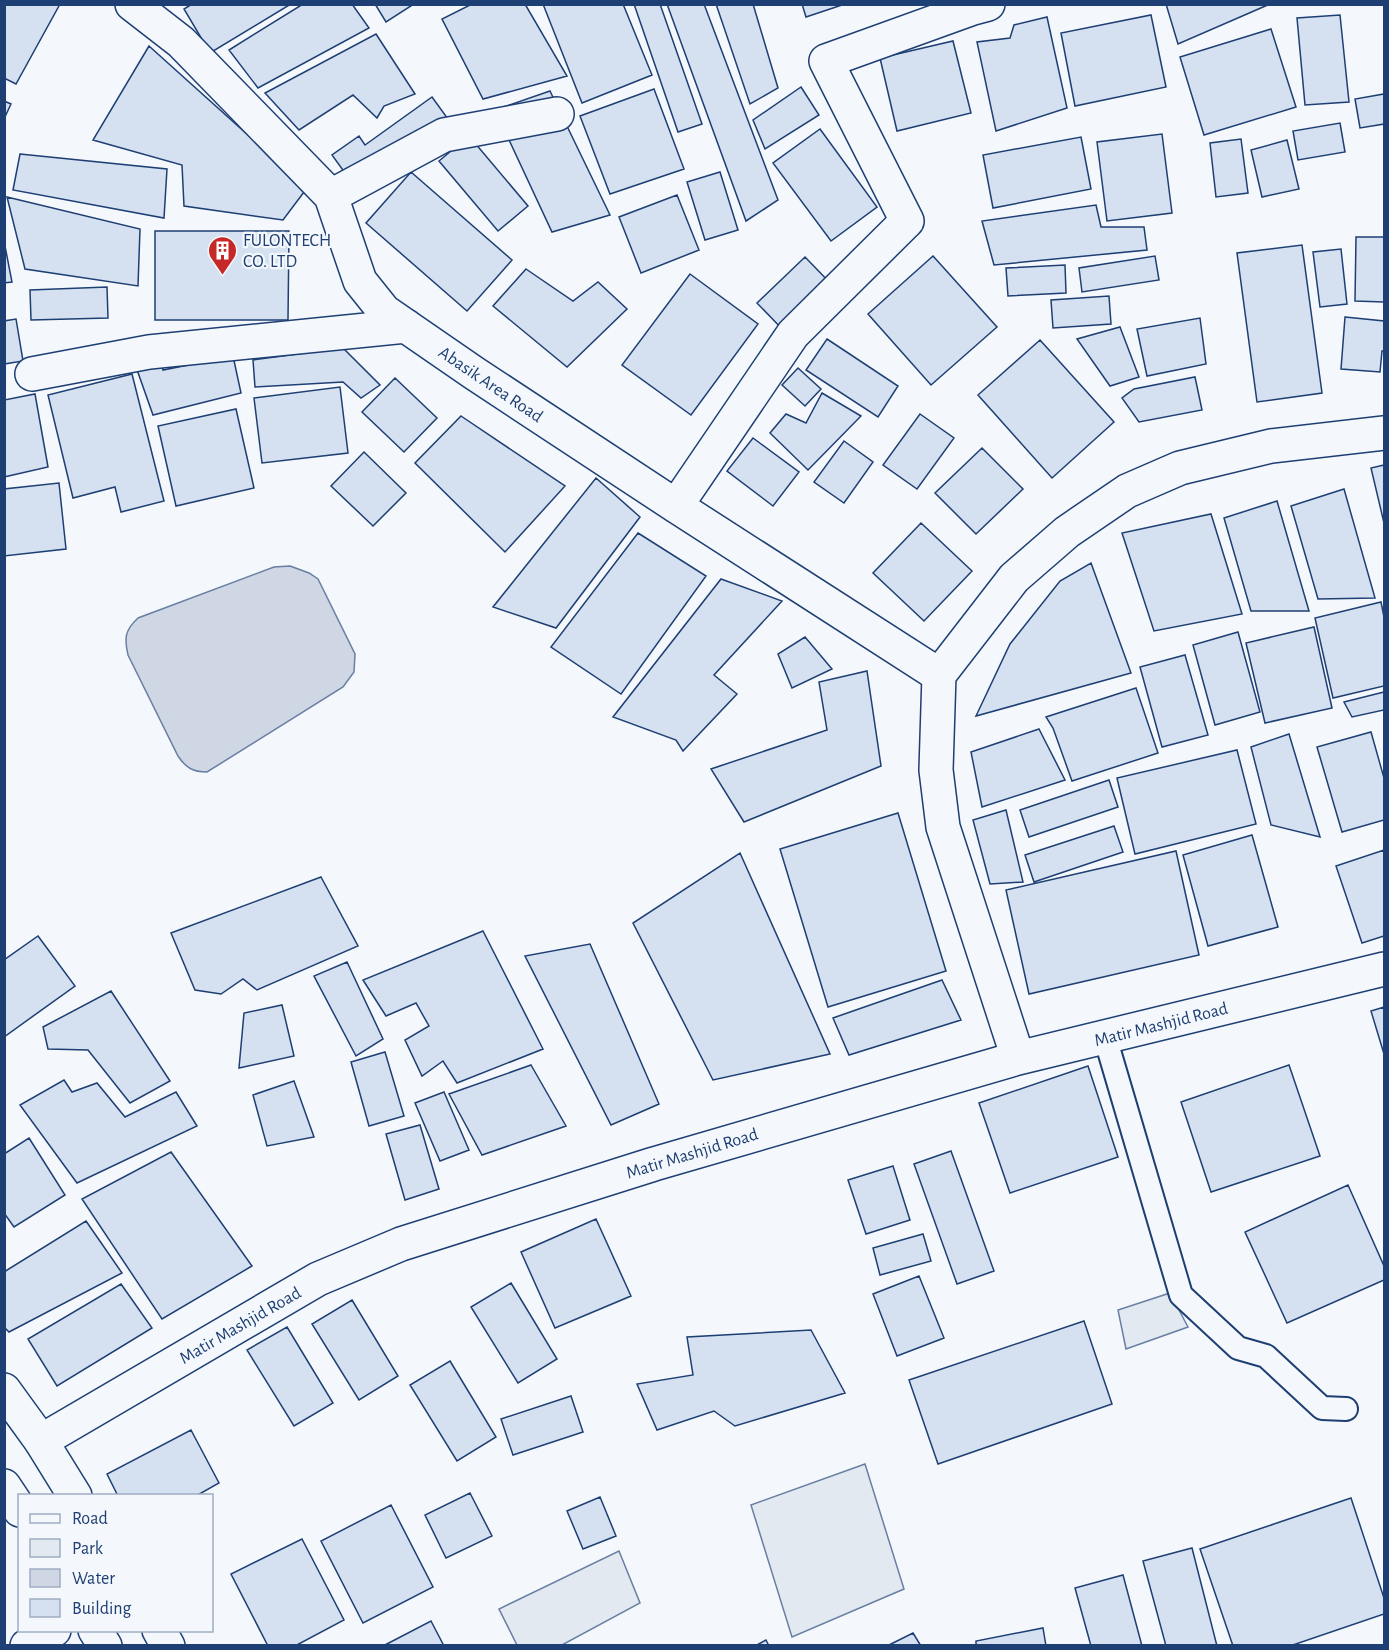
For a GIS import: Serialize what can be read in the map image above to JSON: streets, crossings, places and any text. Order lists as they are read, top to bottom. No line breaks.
{"streets":{"street":["Abasik Area Road","Matir Mashjid Road"]},"places":{"building":["FULONTECH CO. LTD"]},"legend":["Road","Park","Water","Building"]}
